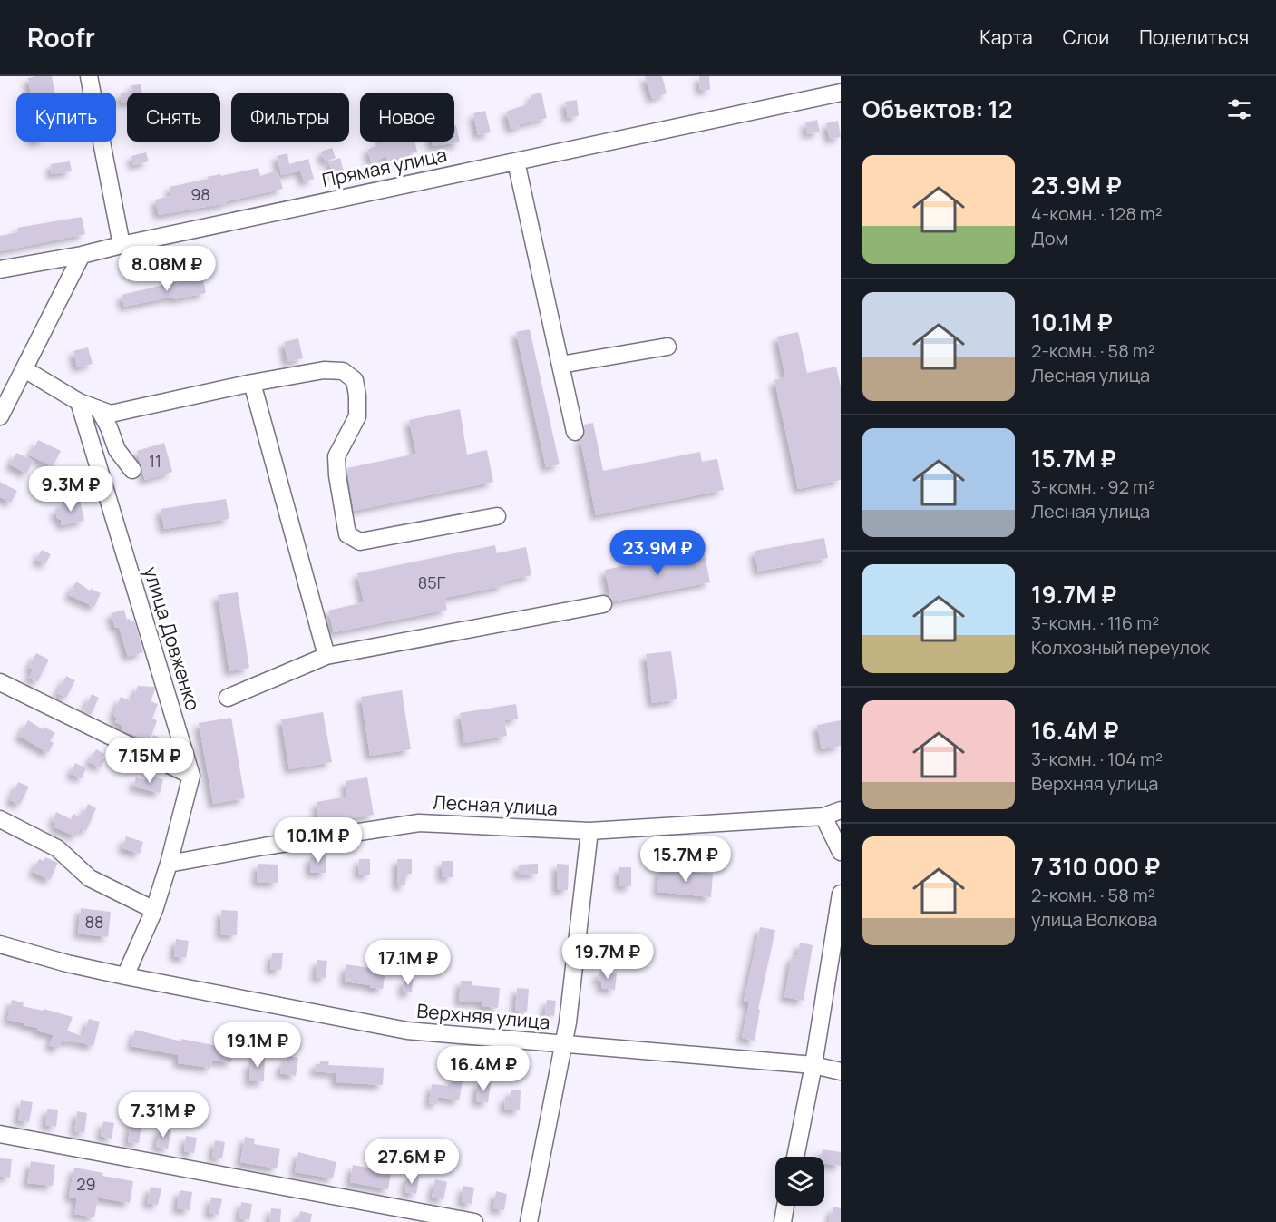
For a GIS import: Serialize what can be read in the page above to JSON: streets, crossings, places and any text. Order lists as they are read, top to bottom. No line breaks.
{"streets":{"street":["Прямая улица","улица Довженко","Лесная улица","Верхняя улица"]},"house_numbers":["98","11","85Г","88","29"],"page":{"header":"Roofr","nav":["Карта","Слои","Поделиться"],"heading":"Объектов: 12","chip":["Купить","Снять","Фильтры","Новое"],"list":[{"name":"23.9M ₽","note":"4-комн. · 128 m² · Дом"},{"name":"10.1M ₽","note":"2-комн. · 58 m² · Лесная улица"},{"name":"15.7M ₽","note":"3-комн. · 92 m² · Лесная улица"},{"name":"19.7M ₽","note":"3-комн. · 116 m² · Колхозный переулок"},{"name":"16.4M ₽","note":"3-комн. · 104 m² · Верхняя улица"},{"name":"7 310 000 ₽","note":"2-комн. · 58 m² · улица Волкова"}],"price":["8.08M ₽","9.3M ₽","23.9M ₽","7.15M ₽","10.1M ₽","15.7M ₽","19.7M ₽","17.1M ₽","19.1M ₽","16.4M ₽","7.31M ₽","27.6M ₽"]}}
